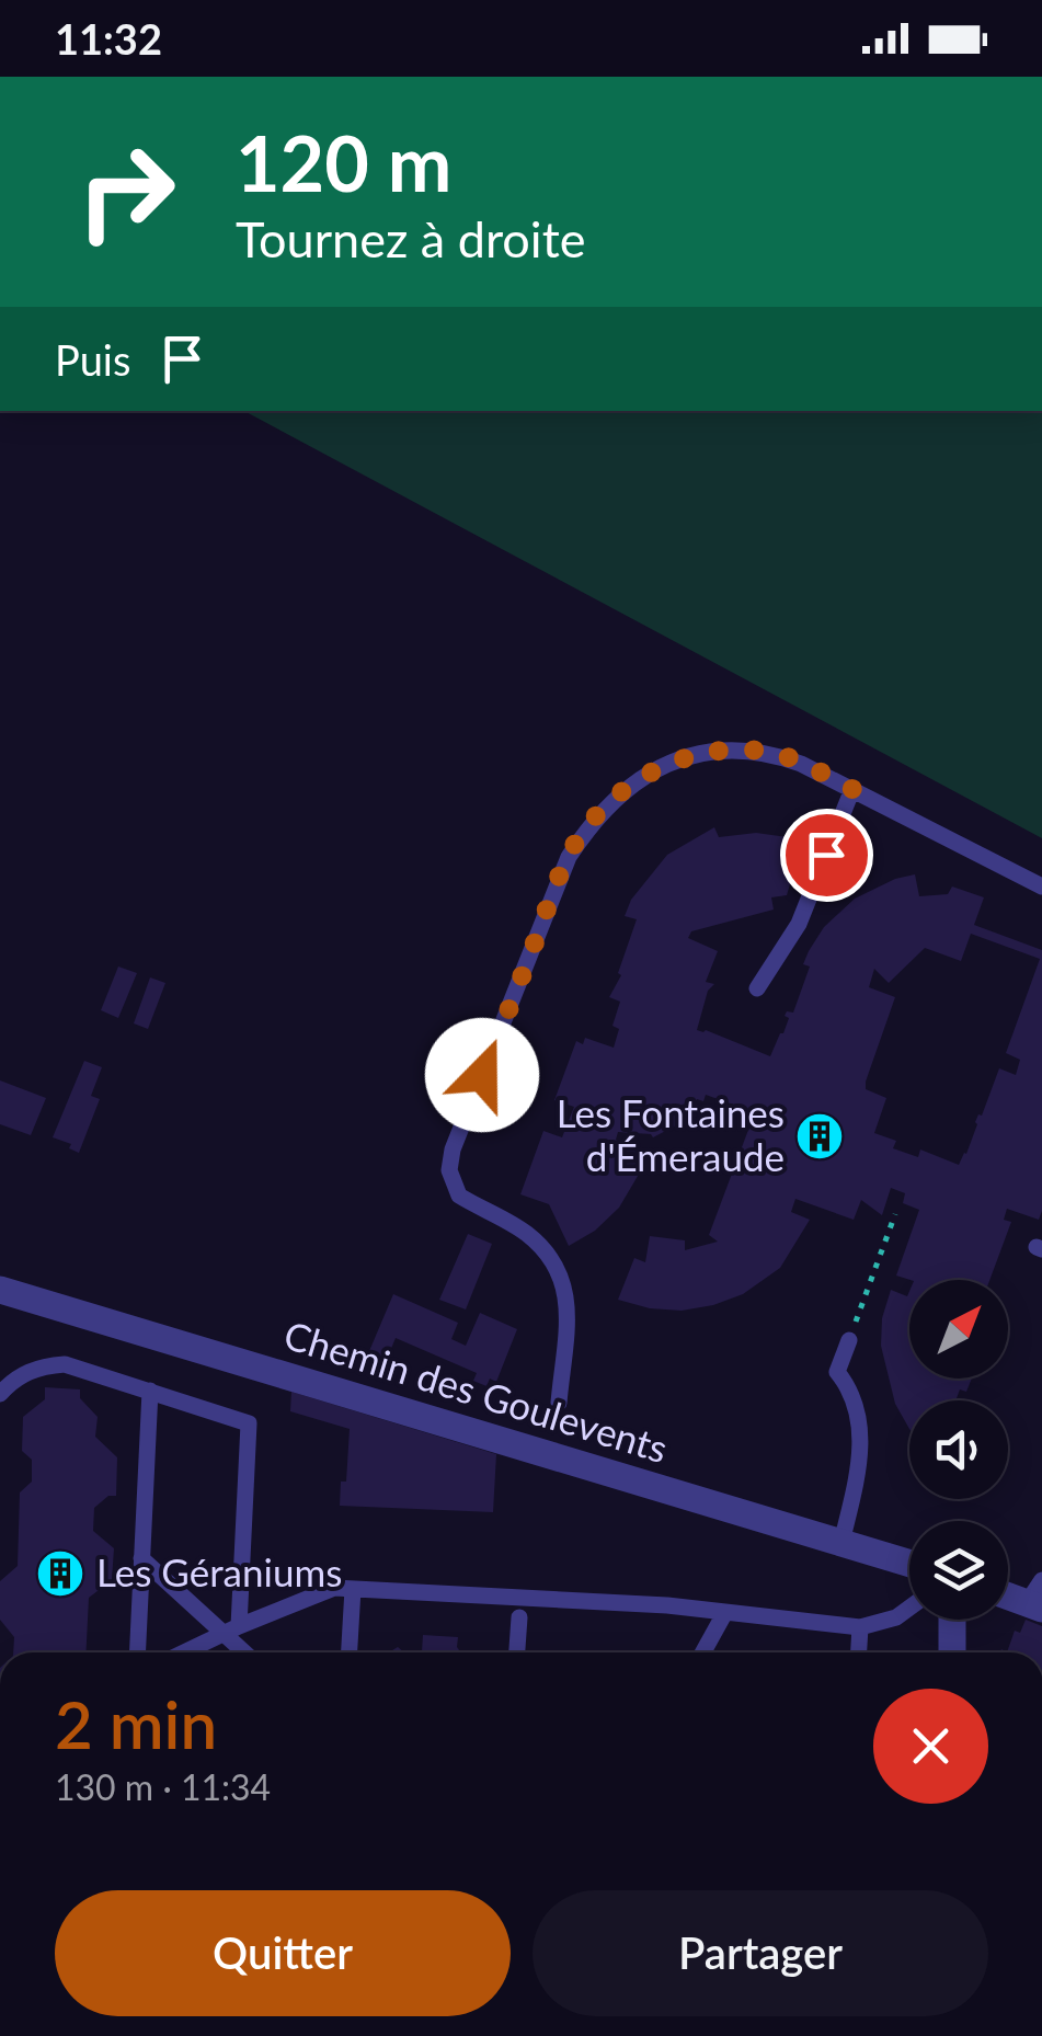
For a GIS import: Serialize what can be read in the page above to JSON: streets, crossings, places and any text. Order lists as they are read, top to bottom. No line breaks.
{"streets":{"street":["Chemin des Goulevents"]},"places":{"building":["Les Fontaines d'Émeraude","Les Géraniums"]},"north":"top right","page":{"status":"11:32","turn":["120 m","Tournez à droite"],"then":"Puis","heading":["2 min","130 m · 11:34"],"buttons":["Quitter","Partager"]}}
